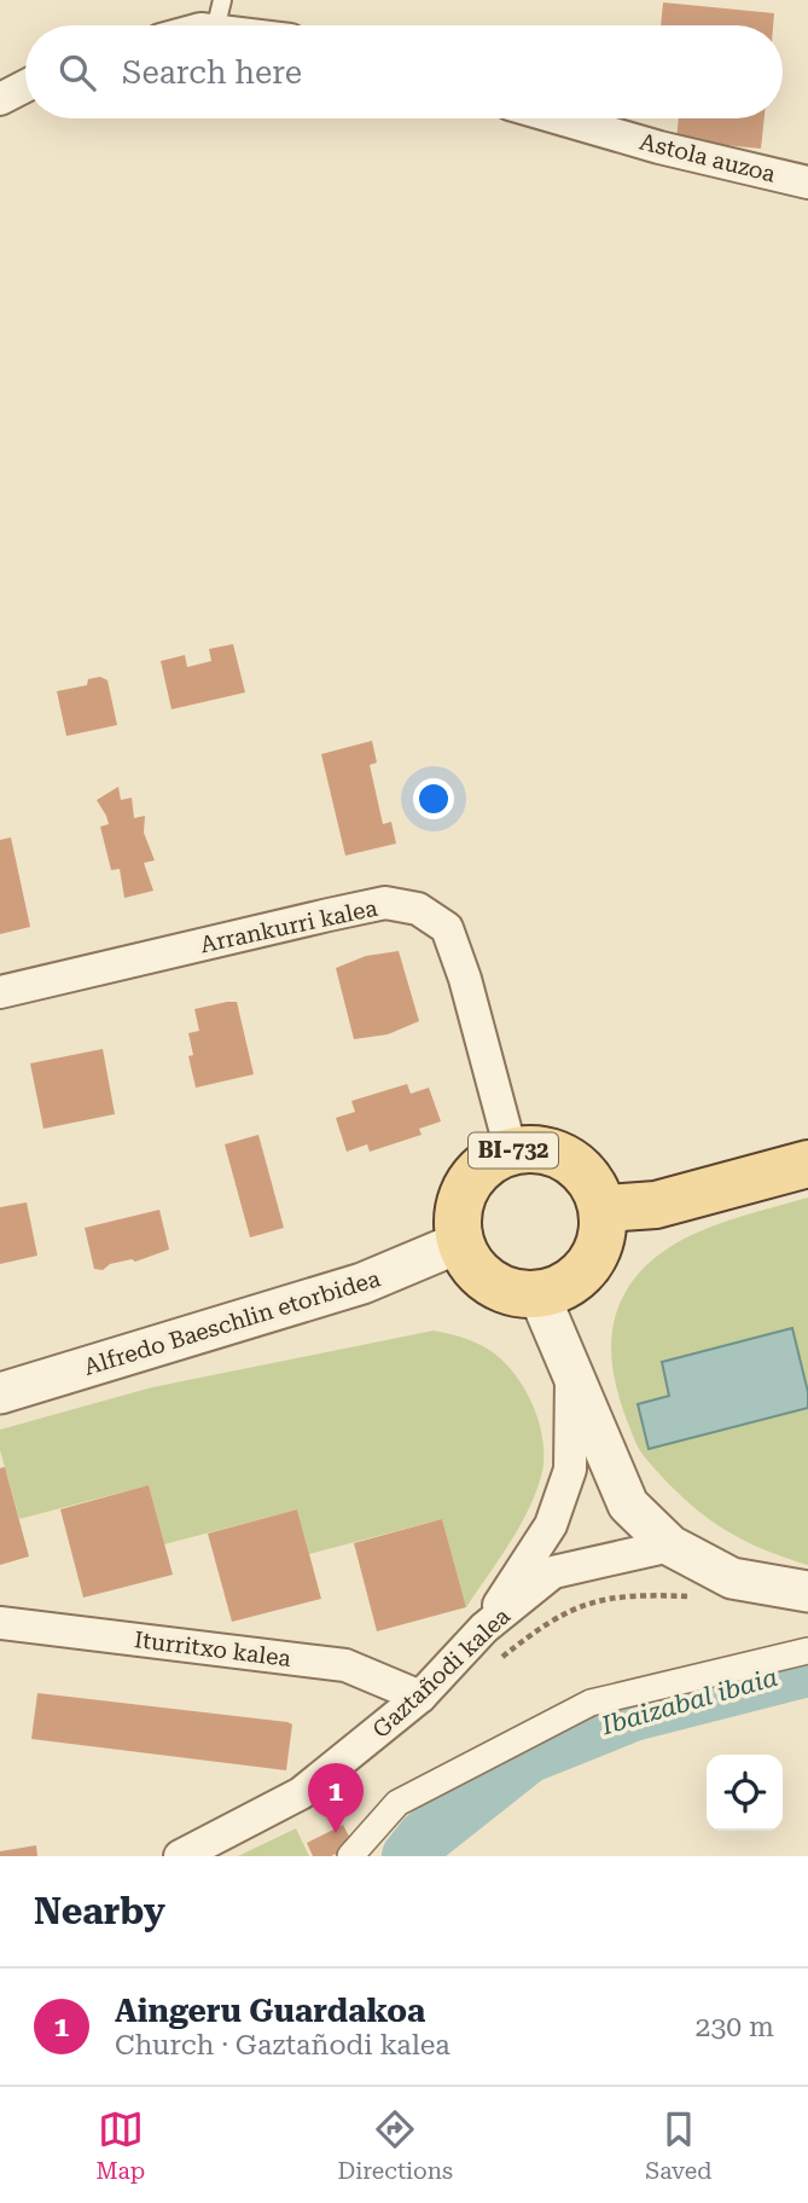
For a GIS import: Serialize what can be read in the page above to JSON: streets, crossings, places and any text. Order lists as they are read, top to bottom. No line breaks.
{"streets":{"main road":["BI-732"],"street":["Astola auzoa","Arrankurri kalea","Alfredo Baeschlin etorbidea","Iturritxo kalea","Gaztañodi kalea"]},"crossings":[["Arrankurri kalea","BI-732"],["Arrankurri kalea","Alfredo Baeschlin etorbidea"],["BI-732","Alfredo Baeschlin etorbidea"],["Iturritxo kalea","Gaztañodi kalea"]],"water":["Ibaizabal ibaia"],"page":{"search":"Search here","pins":"1","heading":"Nearby","list":[{"mark":"1","name":"Aingeru Guardakoa","note":"Church · Gaztañodi kalea","value":"230 m"}],"nav":["Map","Directions","Saved"]}}
